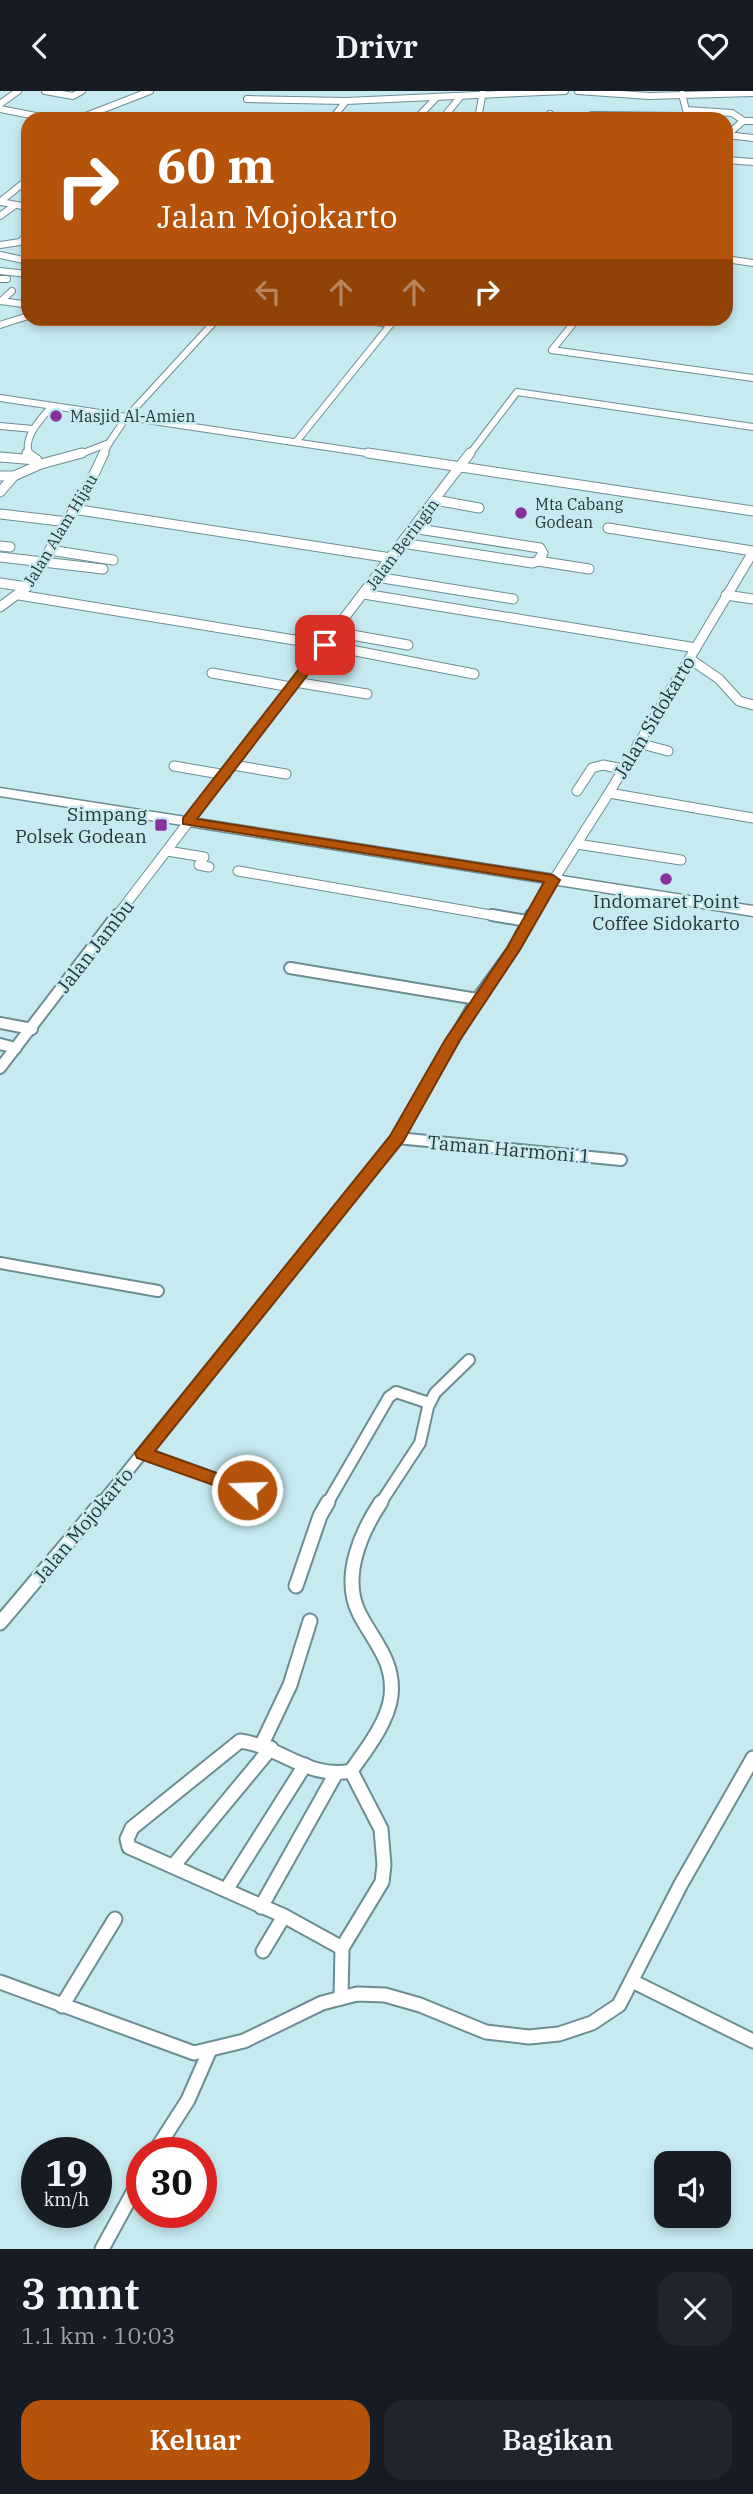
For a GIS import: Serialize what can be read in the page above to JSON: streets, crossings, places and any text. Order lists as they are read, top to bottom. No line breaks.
{"streets":{"street":["Jalan Alam Hijau","Jalan Beringin","Jalan Sidokarto","Jalan Jambu","Taman Harmoni 1","Jalan Mojokarto"]},"crossings":[["Jalan Beringin","Jalan Jambu"],["Jalan Sidokarto","Jalan Mojokarto"],["Taman Harmoni 1","Jalan Mojokarto"]],"places":{"other":["Masjid Al-Amien","Mta Cabang Godean","Indomaret Point Coffee Sidokarto"],"transit":["Simpang Polsek Godean"]},"page":{"header":"Drivr","turn":["60 m","Jalan Mojokarto"],"speed":"19 km/h","limit":"30","heading":["3 mnt","1.1 km · 10:03"],"buttons":["Keluar","Bagikan"]}}
